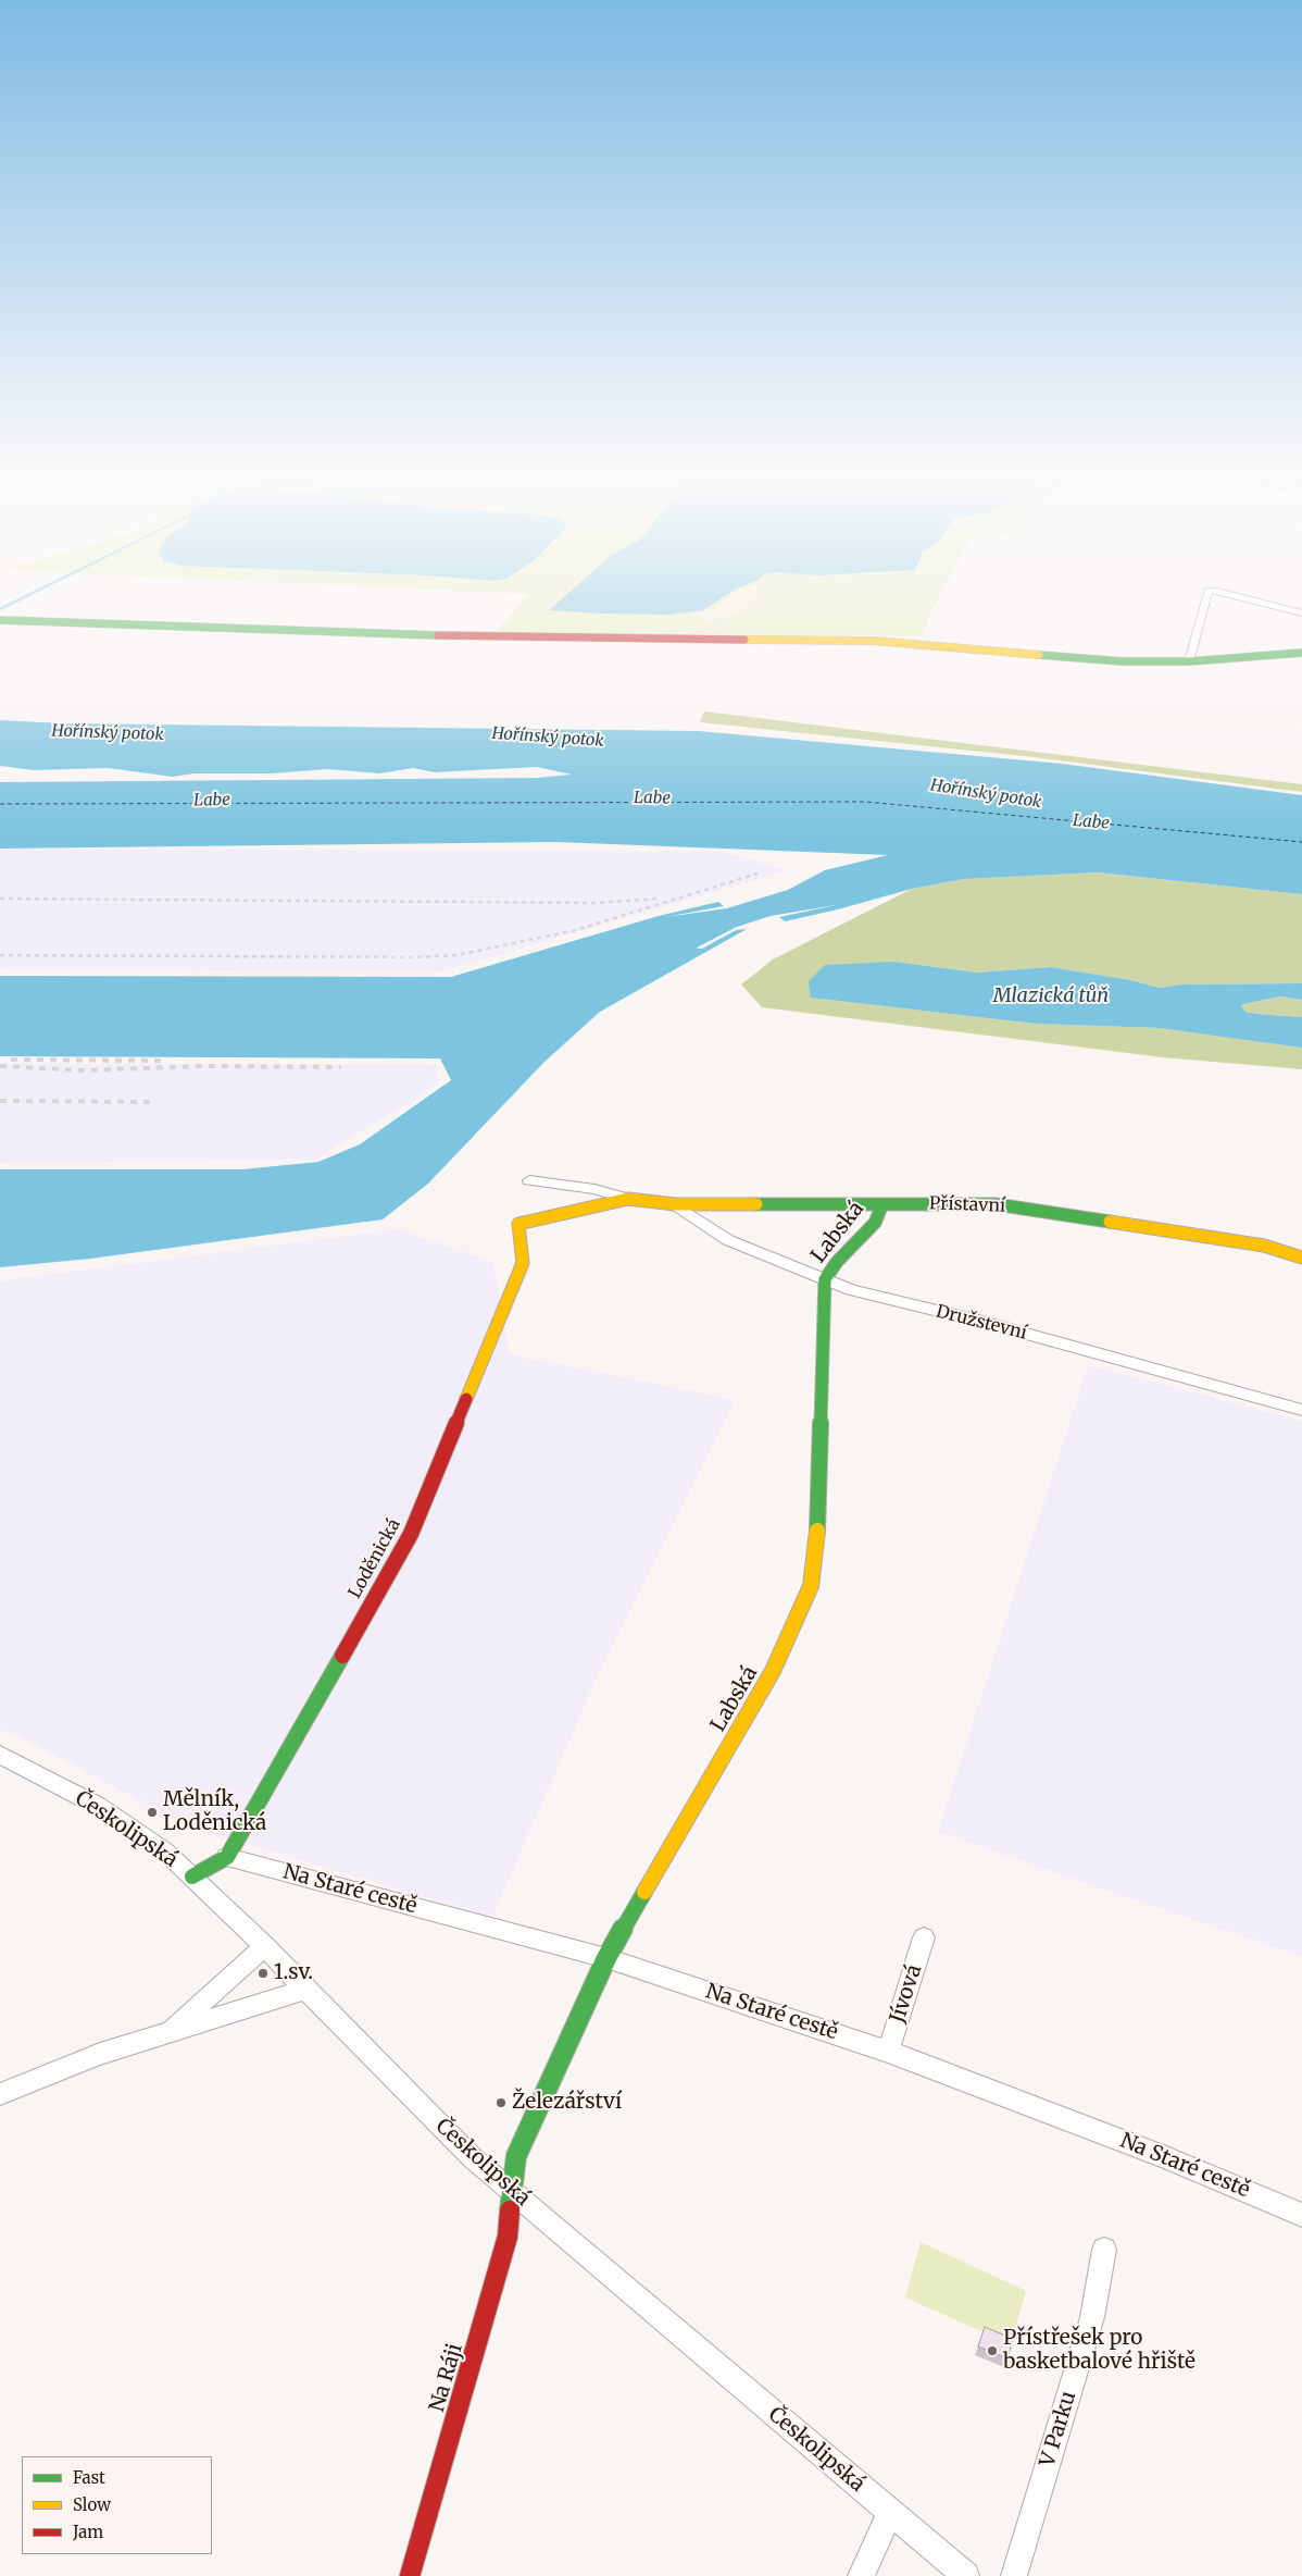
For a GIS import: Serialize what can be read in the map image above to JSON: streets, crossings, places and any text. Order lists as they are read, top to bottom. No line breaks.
{"streets":{"street":["Přístavní","Labská","Družstevní","Loděnická","Českolipská","Na Staré cestě","Jívová","Na Ráji","V Parku"]},"crossings":[["Přístavní","Labská"],["Přístavní","Družstevní"],["Přístavní","Loděnická"],["Labská","Družstevní"],["Labská","Českolipská"],["Labská","Na Staré cestě"],["Labská","Na Ráji"],["Loděnická","Na Staré cestě"],["Českolipská","Na Ráji"],["Na Staré cestě","Jívová"]],"water":["Hořínský potok","Labe","Mlazická tůň"],"places":["Mělník, Loděnická","1.sv.","Železářství","Přístřešek pro basketbalové hřiště"],"legend":["Fast","Slow","Jam"]}
